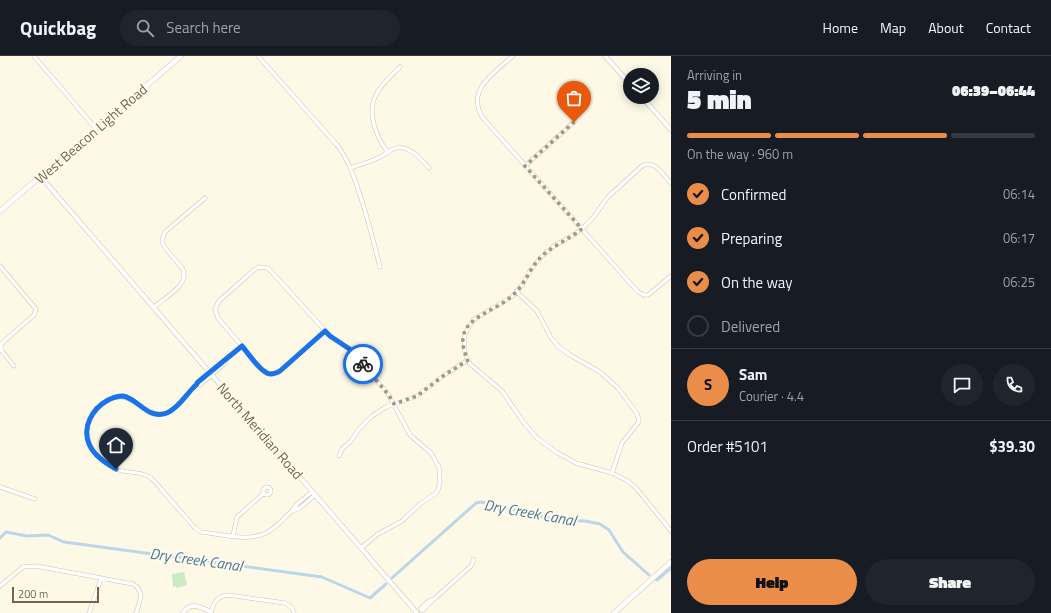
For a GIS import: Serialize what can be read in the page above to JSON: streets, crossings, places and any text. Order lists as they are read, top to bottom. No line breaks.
{"streets":{"main road":["West Beacon Light Road"],"street":["North Meridian Road"]},"crossings":[["West Beacon Light Road","North Meridian Road"]],"water":["Dry Creek Canal"],"scale_bar":"200 m","page":{"header":"Quickbag","search":"Search here","nav":["Home","Map","About","Contact"],"heading":["5 min","Arriving in","06:39–06:44"],"panel":["Sam","Courier · 4.4","Order #5101","$39.30"],"bar":"On the way · 960 m","list":[["Confirmed","06:14"],["Preparing","06:17"],["On the way","06:25"],"Delivered"],"round":"S","buttons":["Help","Share"],"scale":"200 m"}}
